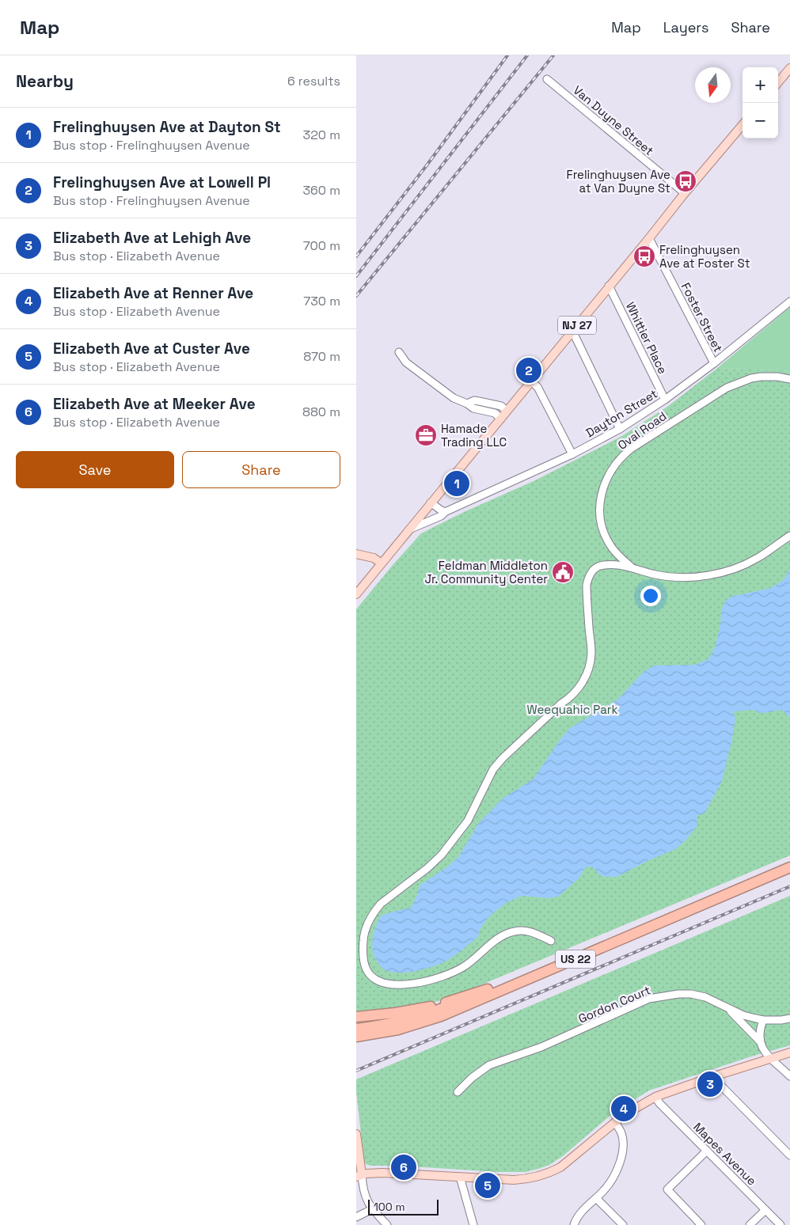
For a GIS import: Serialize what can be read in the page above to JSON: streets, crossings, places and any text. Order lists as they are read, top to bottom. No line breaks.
{"streets":{"highway":["US 22"],"main road":["NJ 27"],"street":["Van Duyne Street","Foster Street","Whittier Place","Dayton Street","Oval Road","Gordon Court","Mapes Avenue"]},"crossings":[["Van Duyne Street","NJ 27"],["Foster Street","NJ 27"],["Foster Street","Dayton Street"],["NJ 27","Whittier Place"],["NJ 27","Dayton Street"],["Whittier Place","Dayton Street"]],"parks":["Weequahic Park"],"places":{"bus stop":["Frelinghuysen Ave at Van Duyne St","Frelinghuysen Ave at Foster St"],"office":["Hamade Trading LLC"],"public building":["Feldman Middleton Jr. Community Center"]},"scale_bar":"100 m","north":"bottom","page":{"header":"Map","nav":["Map","Layers","Share"],"heading":["Nearby","6 results"],"map_buttons":["+","−"],"list":[{"mark":"1","name":"Frelinghuysen Ave at Dayton St","note":"Bus stop · Frelinghuysen Avenue","value":"320 m"},{"mark":"2","name":"Frelinghuysen Ave at Lowell Pl","note":"Bus stop · Frelinghuysen Avenue","value":"360 m"},{"mark":"3","name":"Elizabeth Ave at Lehigh Ave","note":"Bus stop · Elizabeth Avenue","value":"700 m"},{"mark":"4","name":"Elizabeth Ave at Renner Ave","note":"Bus stop · Elizabeth Avenue","value":"730 m"},{"mark":"5","name":"Elizabeth Ave at Custer Ave","note":"Bus stop · Elizabeth Avenue","value":"870 m"},{"mark":"6","name":"Elizabeth Ave at Meeker Ave","note":"Bus stop · Elizabeth Avenue","value":"880 m"}],"pins":["2","1","3","4","6","5"],"buttons":["Save","Share"],"scale":"100 m"}}
